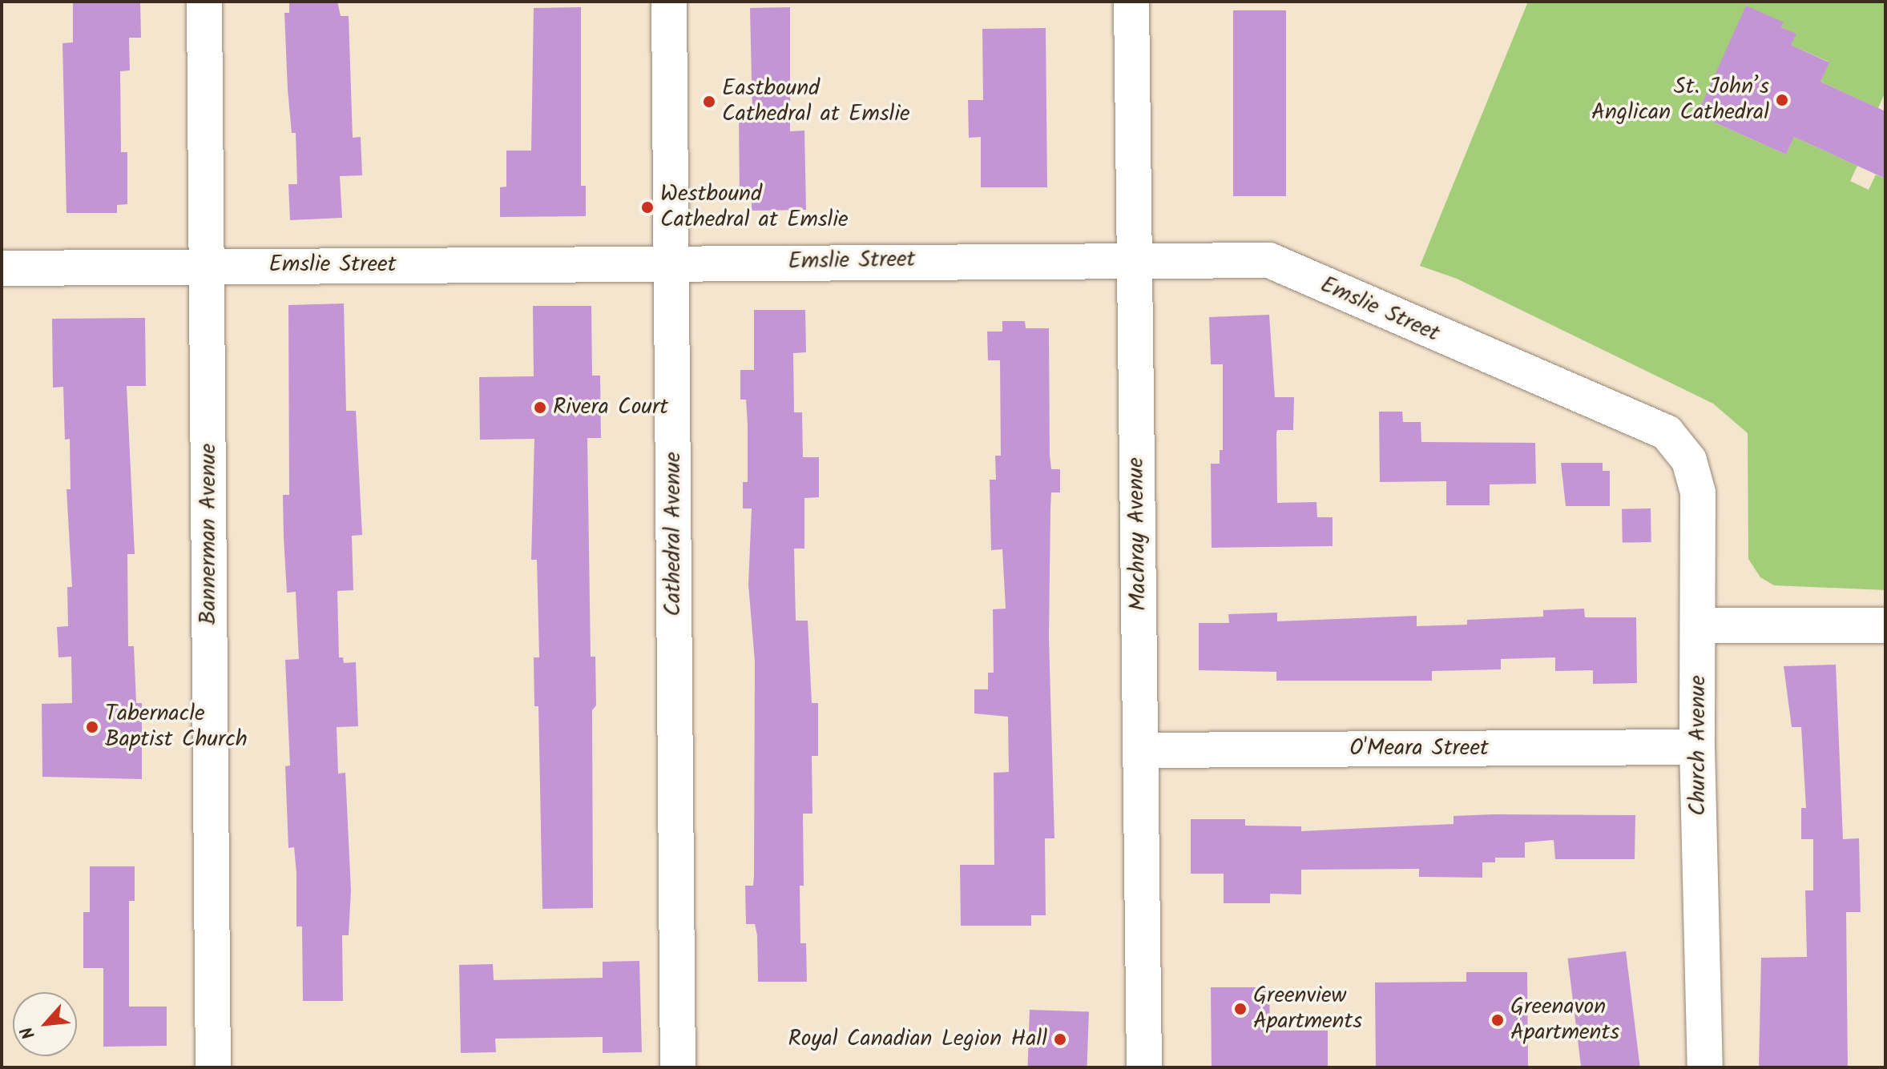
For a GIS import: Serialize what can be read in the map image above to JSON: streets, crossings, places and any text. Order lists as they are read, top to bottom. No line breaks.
{"streets":{"street":["Emslie Street","Bannerman Avenue","Cathedral Avenue","Machray Avenue","Church Avenue","O'Meara Street"]},"crossings":[["Emslie Street","Bannerman Avenue"],["Emslie Street","Cathedral Avenue"],["Emslie Street","Machray Avenue"],["Emslie Street","Church Avenue"],["Machray Avenue","O'Meara Street"],["Church Avenue","O'Meara Street"]],"places":["St. John’s Anglican Cathedral","Eastbound Cathedral at Emslie","Westbound Cathedral at Emslie","Rivera Court","Tabernacle Baptist Church","Greenview Apartments","Greenavon Apartments","Royal Canadian Legion Hall"],"north":"bottom left"}
